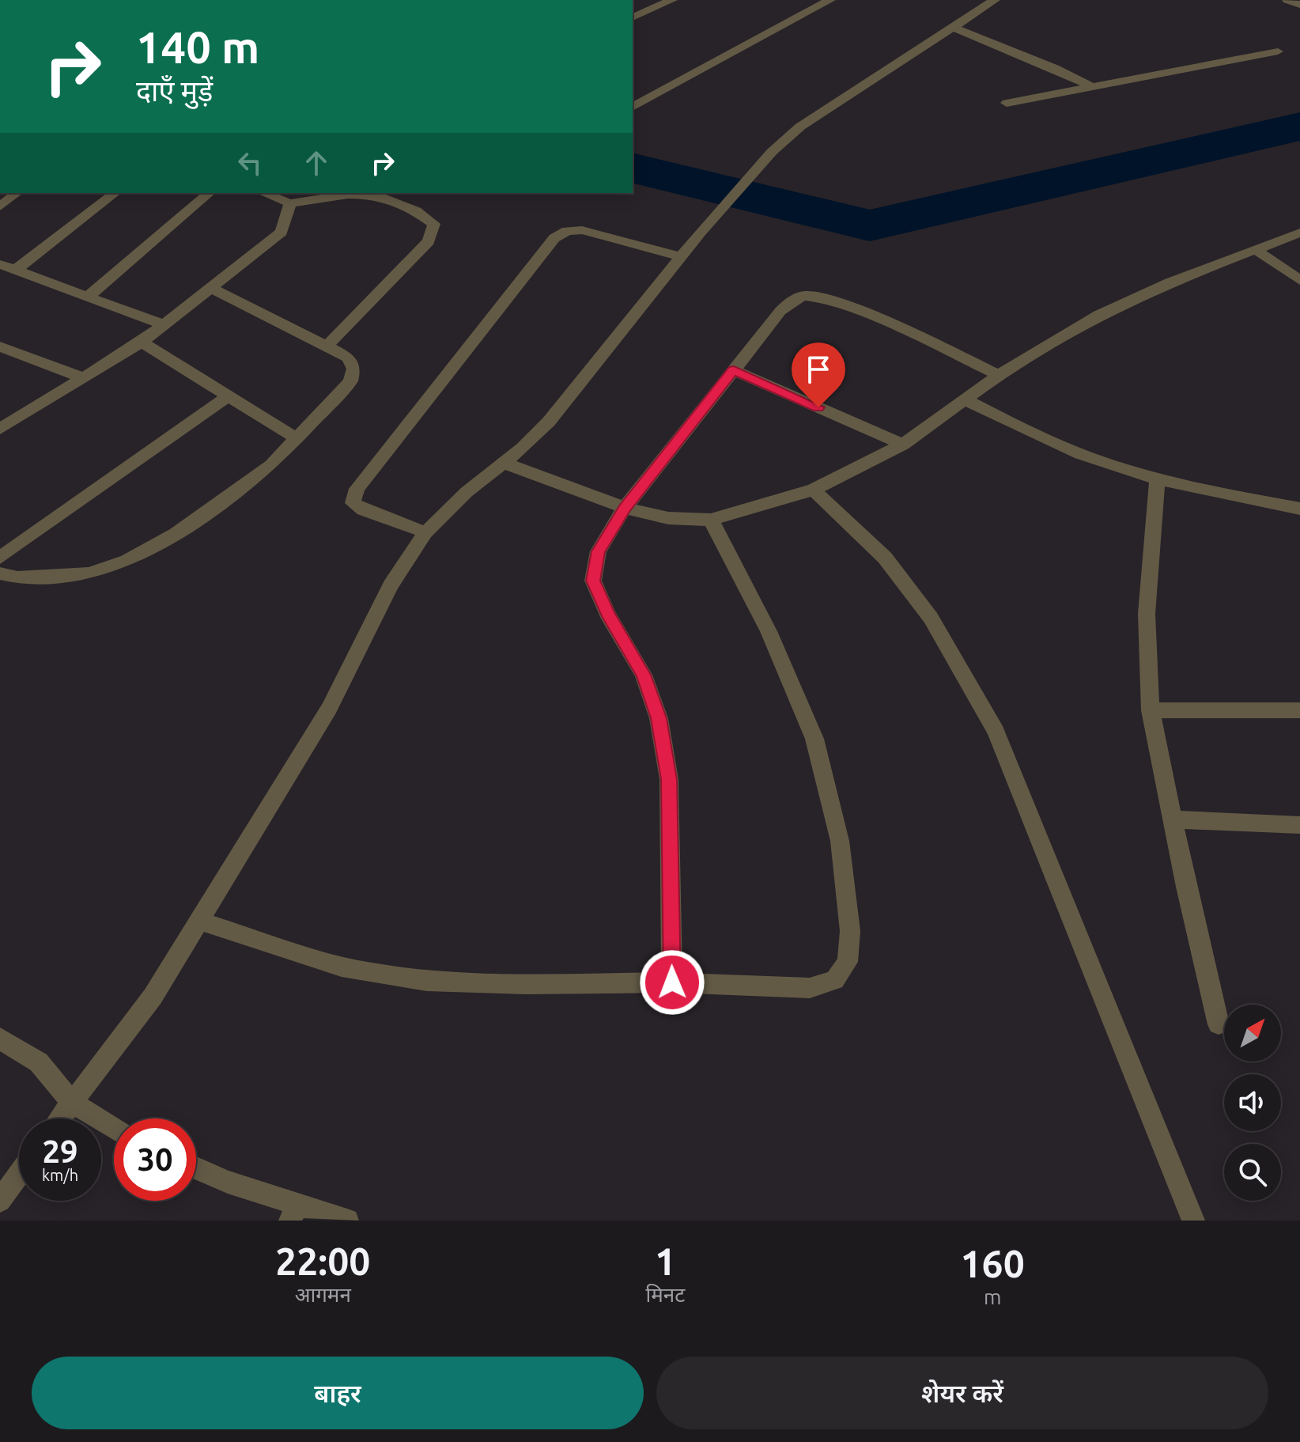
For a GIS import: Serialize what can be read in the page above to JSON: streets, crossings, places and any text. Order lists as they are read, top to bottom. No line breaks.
{"north":"top right","page":{"turn":["140 m","दाएँ मुड़ें"],"speed":"29 km/h","limit":"30","eta":["22:00","आगमन","1","मिनट","160","m"],"buttons":["बाहर","शेयर करें"]}}
